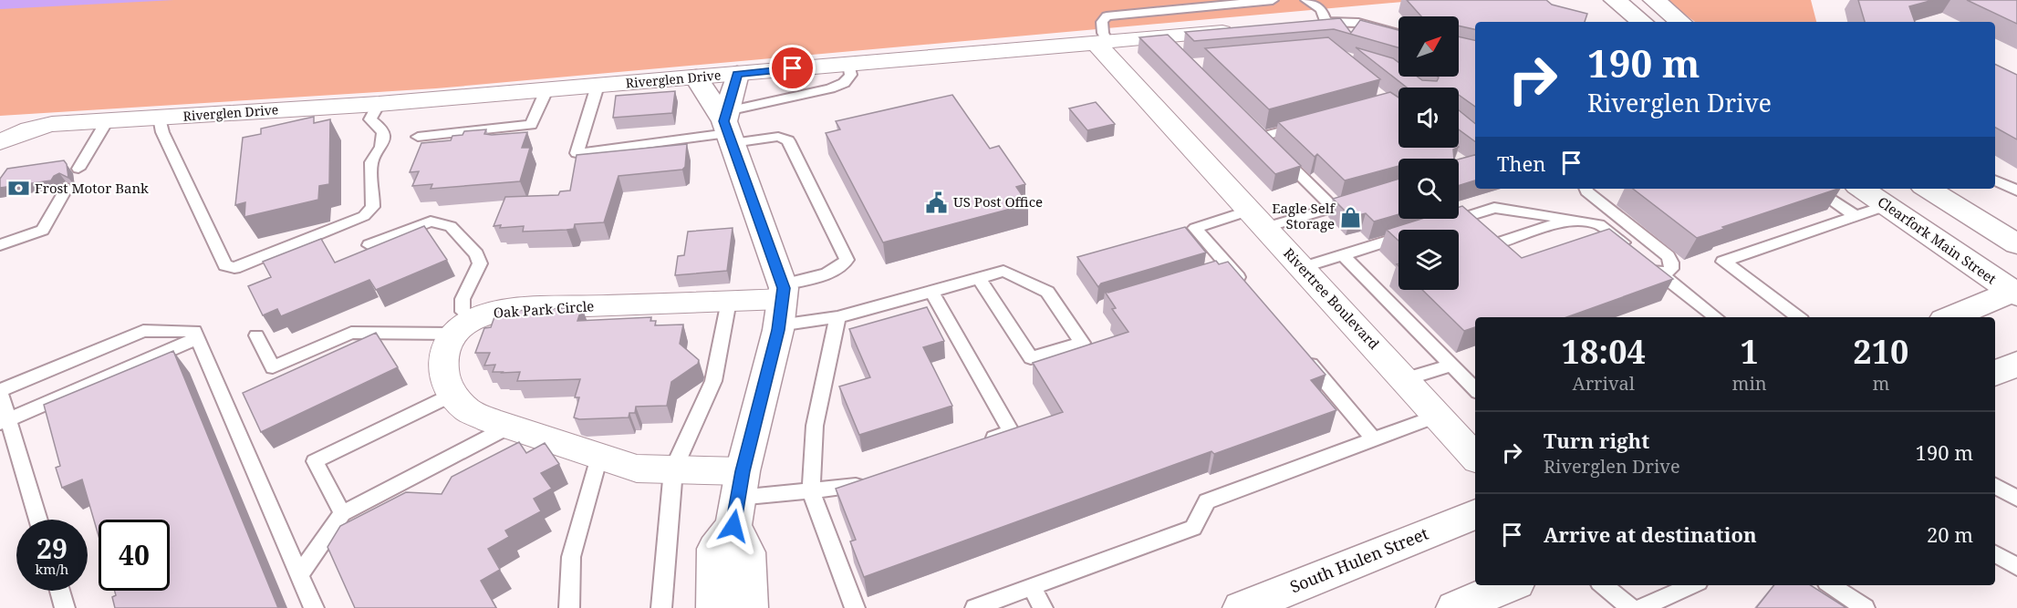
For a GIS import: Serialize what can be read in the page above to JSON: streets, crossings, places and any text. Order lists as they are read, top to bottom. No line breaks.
{"streets":{"street":["Riverglen Drive","Clearfork Main Street","Rivertree Boulevard","Oak Park Circle","South Hulen Street"]},"crossings":[["Riverglen Drive","Rivertree Boulevard"]],"places":{"bank":["Frost Motor Bank"],"public building":["US Post Office"],"shop":["Eagle Self Storage"]},"north":"top right","page":{"turn":["190 m","Riverglen Drive"],"then":"Then","eta":["18:04","Arrival","1","min","210","m"],"list":[{"name":"Turn right","note":"Riverglen Drive","value":"190 m"},{"name":"Arrive at destination","value":"20 m"}],"speed":"29 km/h","limit":"40"}}
